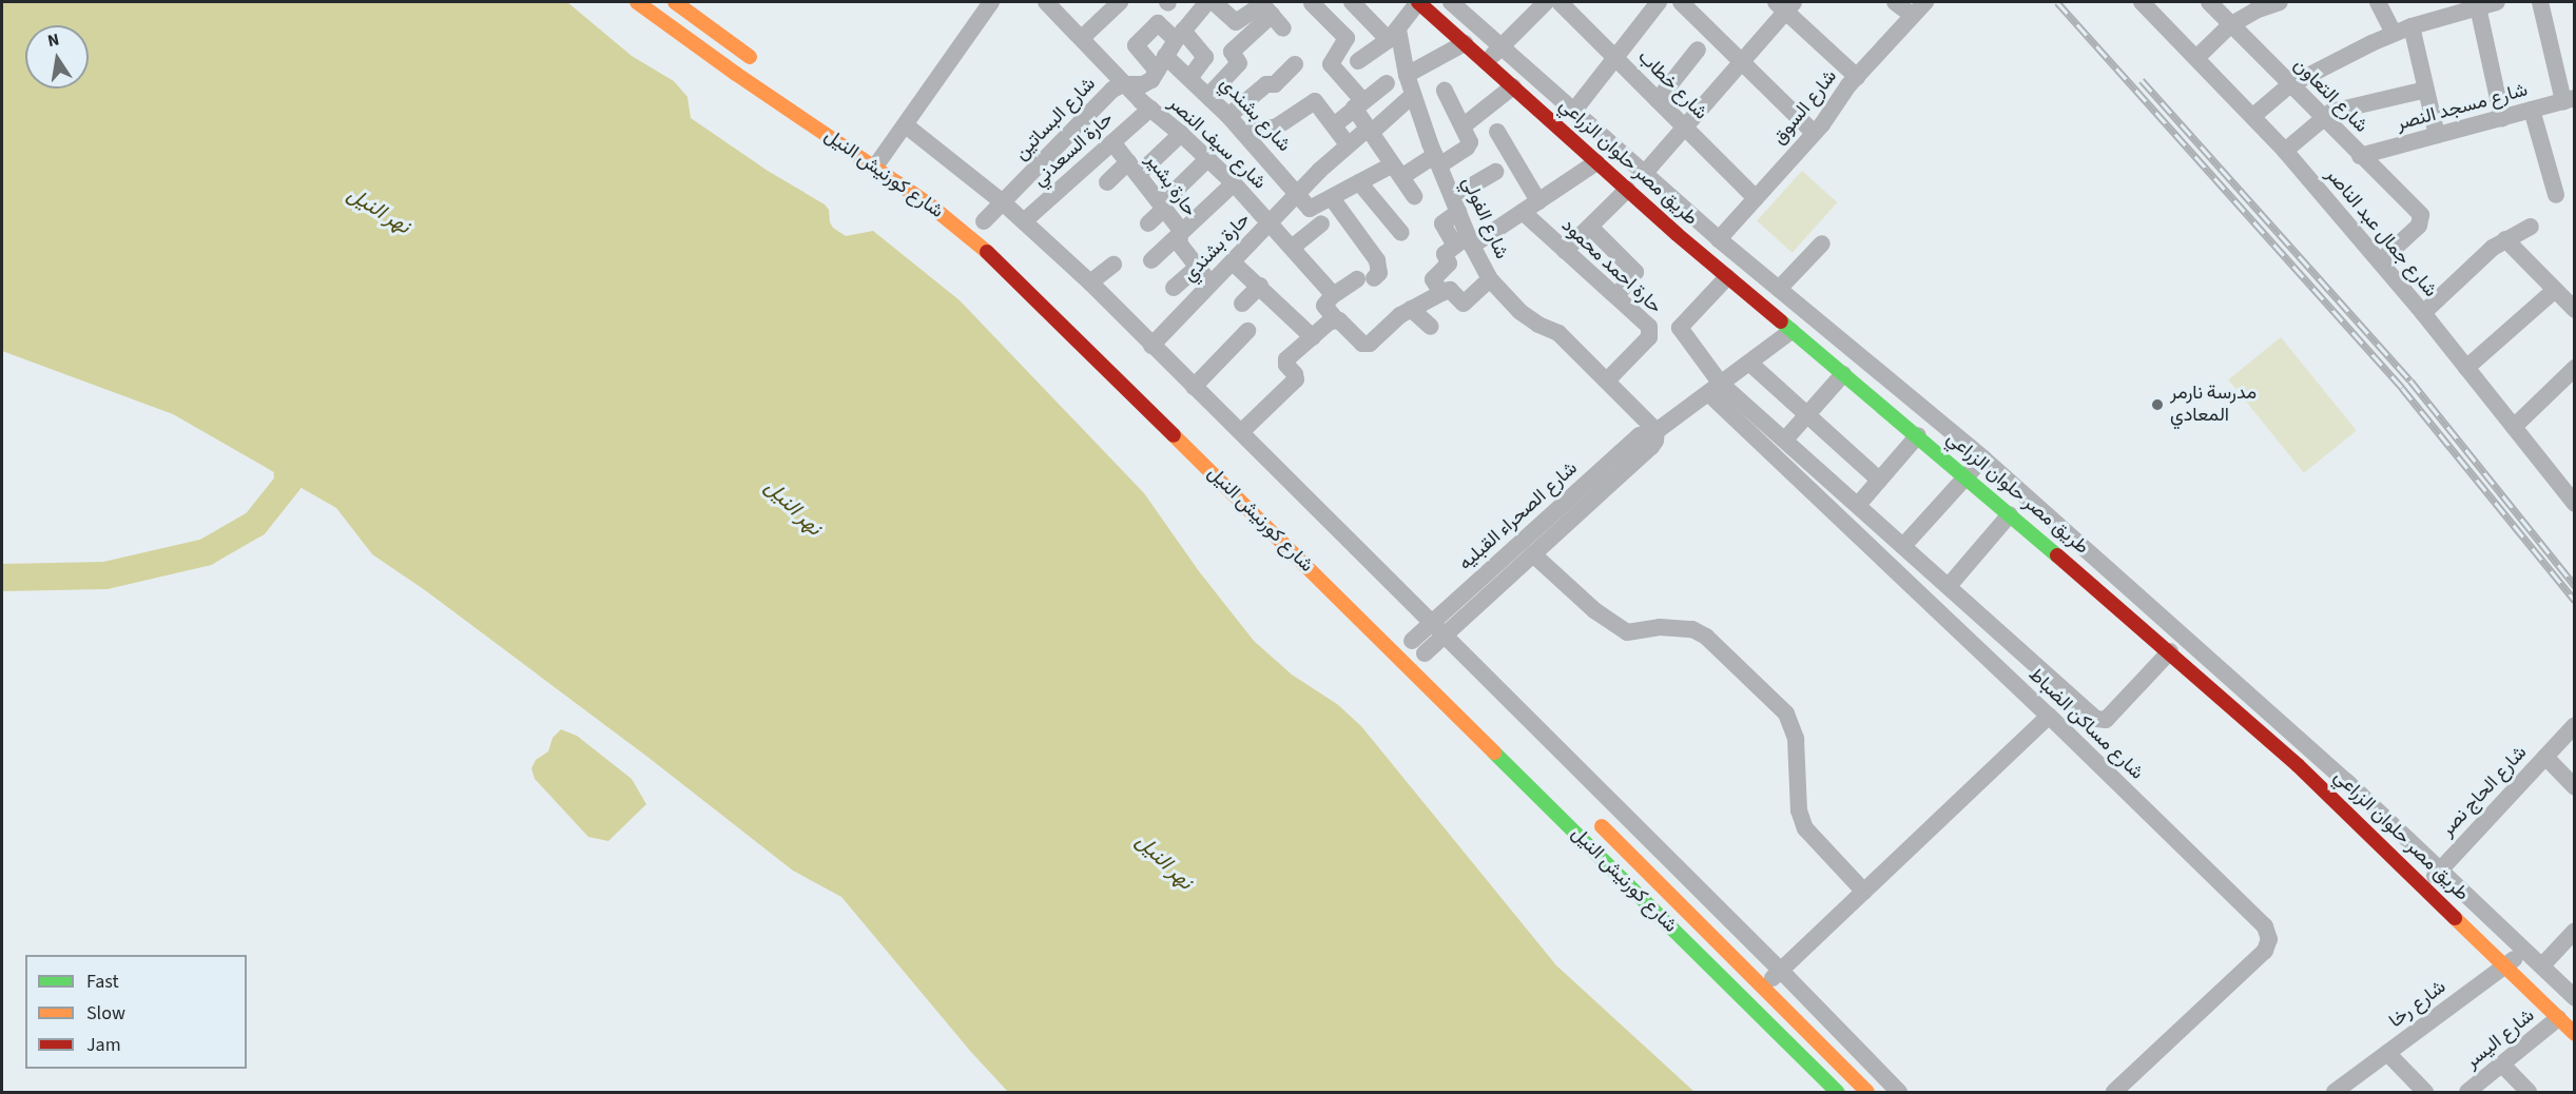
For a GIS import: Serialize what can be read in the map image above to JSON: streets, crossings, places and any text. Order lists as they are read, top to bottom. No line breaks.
{"streets":{"main road":["طريق مصر حلوان الزراعي","شارع كورنيش النيل"],"street":["شارع خطاب","شارع التعاون","شارع السوق","شارع مسجد النصر","شارع بشندي","شارع البساتين","شارع سيف النصر","حارة السعدني","حارة بشير","شارع الفولي","شارع جمال عبد الناصر","حارة بشندي","حارة احمد محمود","شارع الصحراء القبليه","شارع مساكن الضباط","شارع الحاج نصر","شارع رخا","شارع اليسر"]},"crossings":[["شارع خطاب","شارع السوق"],["شارع التعاون","شارع مسجد النصر"],["شارع التعاون","شارع جمال عبد الناصر"],["شارع السوق","طريق مصر حلوان الزراعي"],["شارع بشندي","شارع البساتين"],["شارع بشندي","حارة بشندي"],["شارع البساتين","شارع سيف النصر"],["شارع سيف النصر","حارة السعدني"],["شارع سيف النصر","حارة بشندي"],["حارة السعدني","حارة بشير"],["طريق مصر حلوان الزراعي","شارع الصحراء القبليه"],["طريق مصر حلوان الزراعي","شارع الحاج نصر"],["طريق مصر حلوان الزراعي","شارع رخا"],["طريق مصر حلوان الزراعي","شارع اليسر"],["حارة بشير","حارة بشندي"],["شارع الفولي","حارة بشندي"],["شارع الفولي","حارة احمد محمود"],["شارع الفولي","شارع الصحراء القبليه"],["شارع الصحراء القبليه","شارع مساكن الضباط"]],"water":["نهر النيل"],"places":["مدرسة نارمر المعادي"],"legend":["Fast","Slow","Jam"],"north":"top"}
